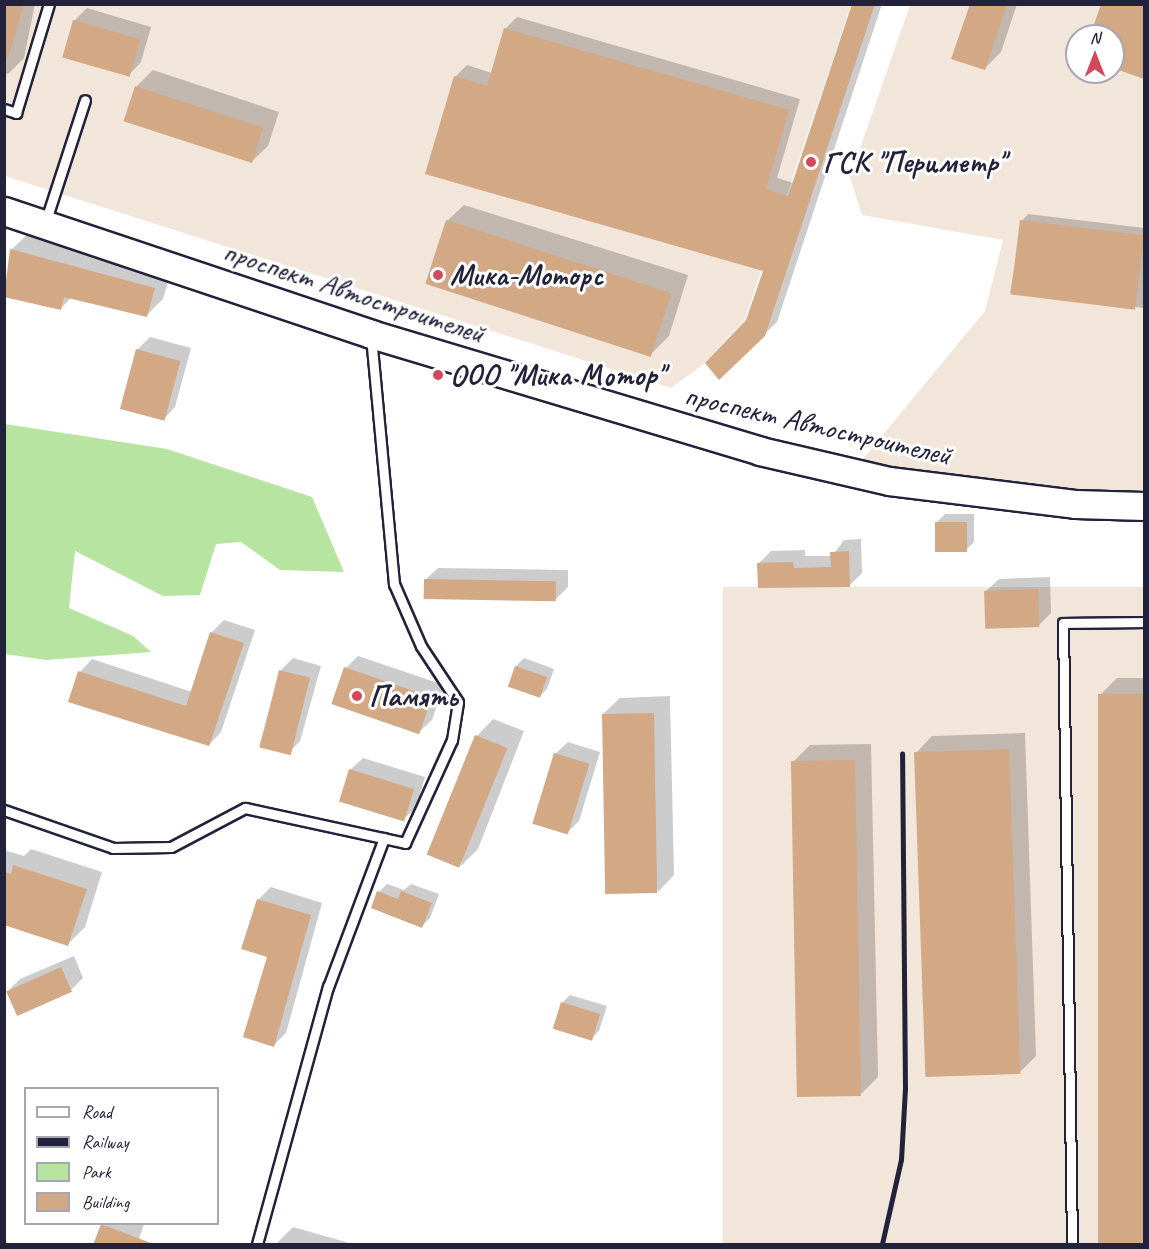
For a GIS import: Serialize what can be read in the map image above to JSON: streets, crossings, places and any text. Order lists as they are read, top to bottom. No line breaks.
{"streets":{"main road":["проспект Автостроителей"]},"places":["ГСК \"Периметр\"","Мика-Моторс","ООО \"Мика Мотор\"","Память"],"legend":["Road","Railway","Park","Building"],"north":"top"}
